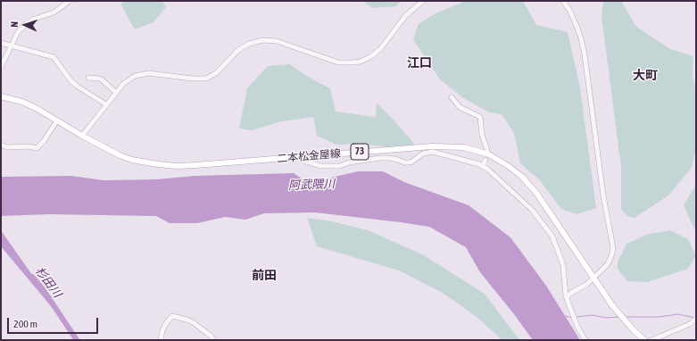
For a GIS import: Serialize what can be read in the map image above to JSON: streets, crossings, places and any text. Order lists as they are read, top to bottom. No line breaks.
{"streets":{"main road":["73","二本松金屋線"]},"districts":["江口","大町","前田"],"water":["阿武隈川","杉田川"],"scale_bar":"200 m","north":"left"}
